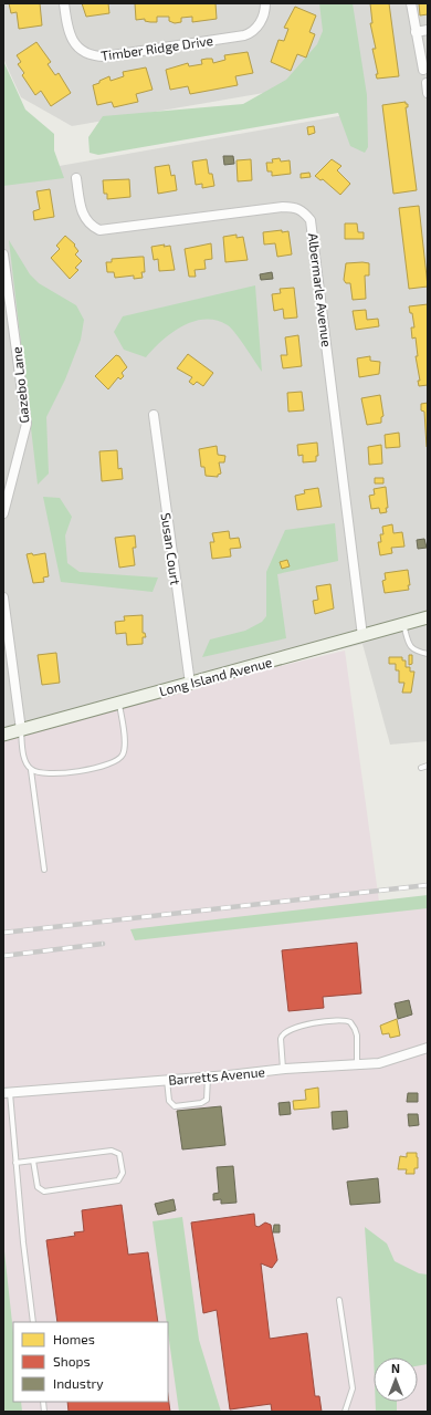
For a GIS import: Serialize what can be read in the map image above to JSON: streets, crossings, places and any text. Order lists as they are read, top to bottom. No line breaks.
{"streets":{"street":["Timber Ridge Drive","Albermarle Avenue","Gazebo Lane","Susan Court","Long Island Avenue","Barretts Avenue"]},"crossings":[["Albermarle Avenue","Long Island Avenue"],["Susan Court","Long Island Avenue"]],"legend":["Homes","Shops","Industry"],"north":"top"}
